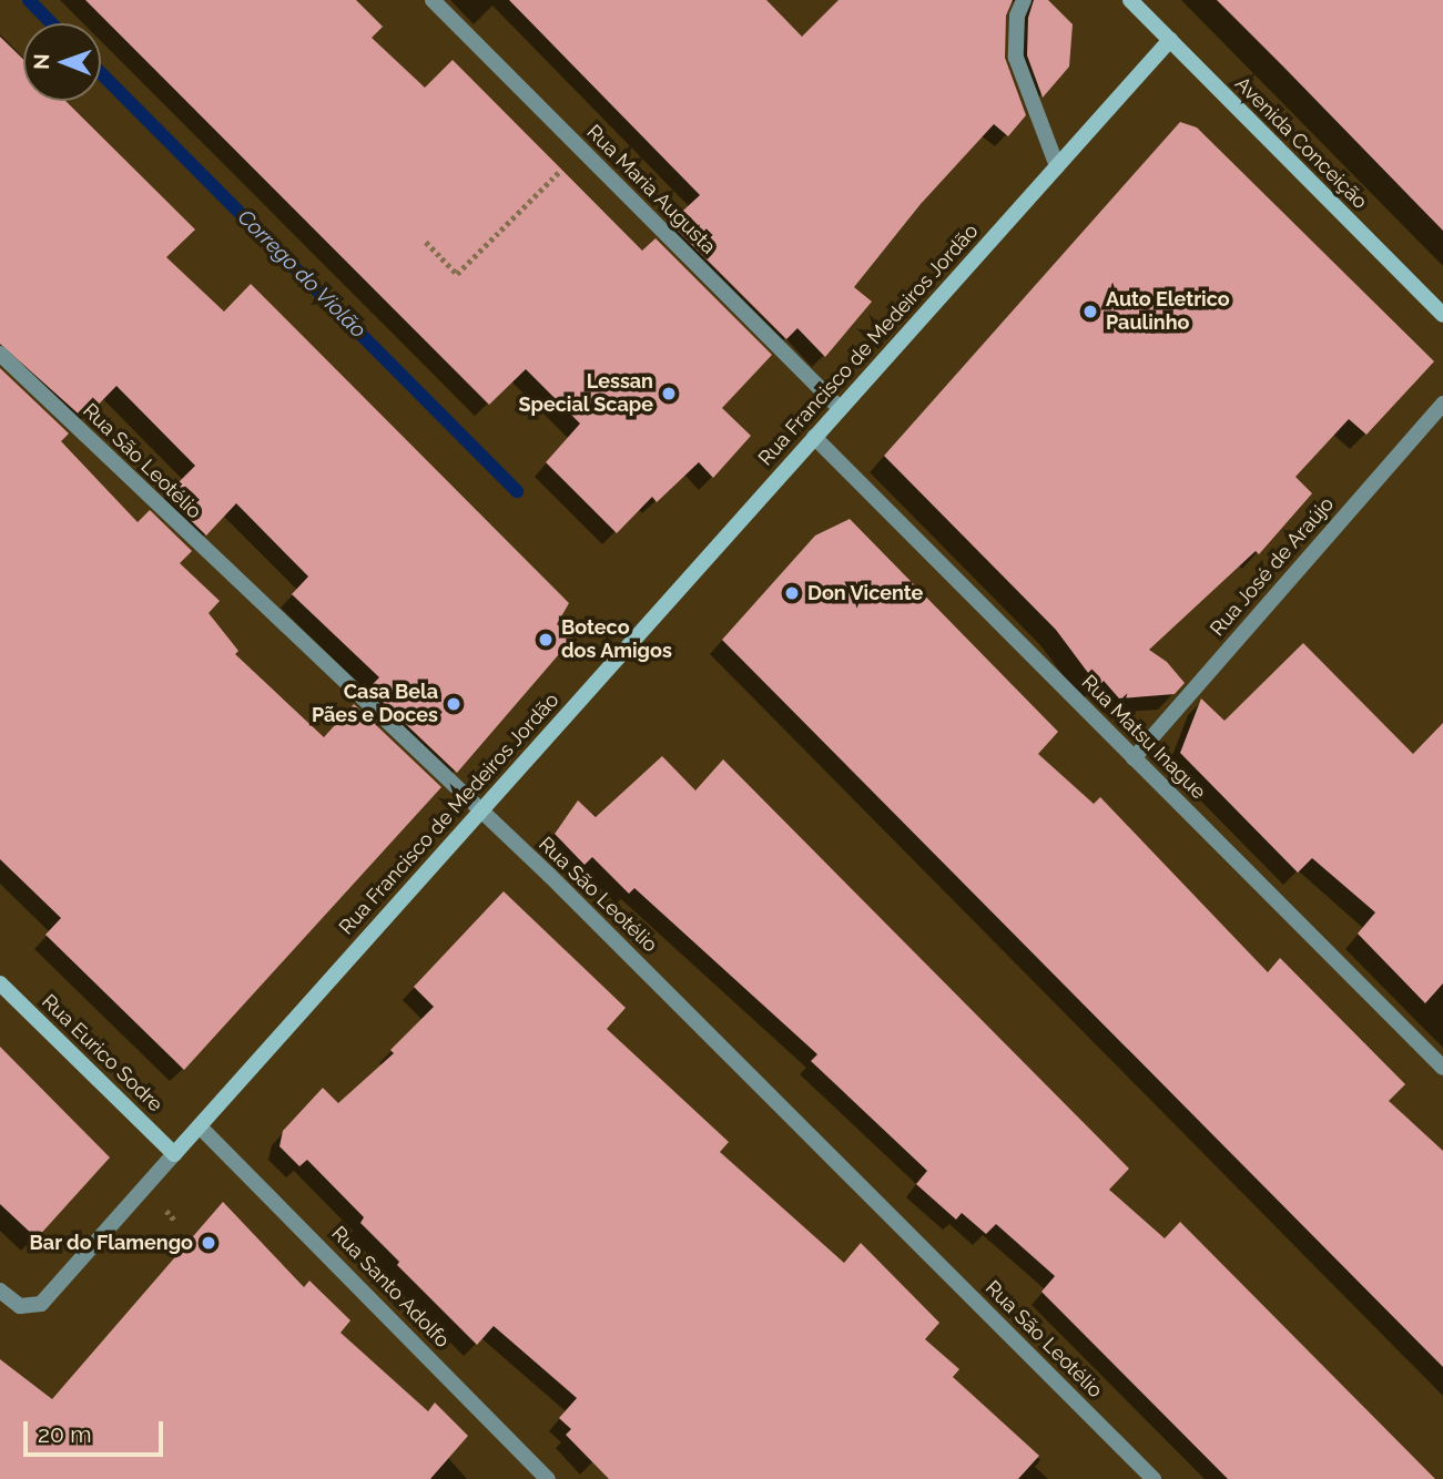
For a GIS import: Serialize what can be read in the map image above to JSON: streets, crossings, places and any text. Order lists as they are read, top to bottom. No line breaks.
{"streets":{"street":["Avenida Conceição","Rua Maria Augusta","Rua Francisco de Medeiros Jordão","Rua São Leotélio","Rua José de Araújo","Rua Matsu Inague","Rua Eurico Sodre","Rua Santo Adolfo"]},"crossings":[["Avenida Conceição","Rua Francisco de Medeiros Jordão"],["Rua Maria Augusta","Rua Francisco de Medeiros Jordão"],["Rua Francisco de Medeiros Jordão","Rua São Leotélio"],["Rua Francisco de Medeiros Jordão","Rua Matsu Inague"],["Rua Francisco de Medeiros Jordão","Rua Eurico Sodre"],["Rua Francisco de Medeiros Jordão","Rua Santo Adolfo"],["Rua José de Araújo","Rua Matsu Inague"]],"water":["Corrego do Violão"],"places":["Auto Eletrico Paulinho","Lessan Special Scape","Don Vicente","Boteco dos Amigos","Casa Bela Pães e Doces","Bar do Flamengo"],"scale_bar":"20 m","north":"left"}
